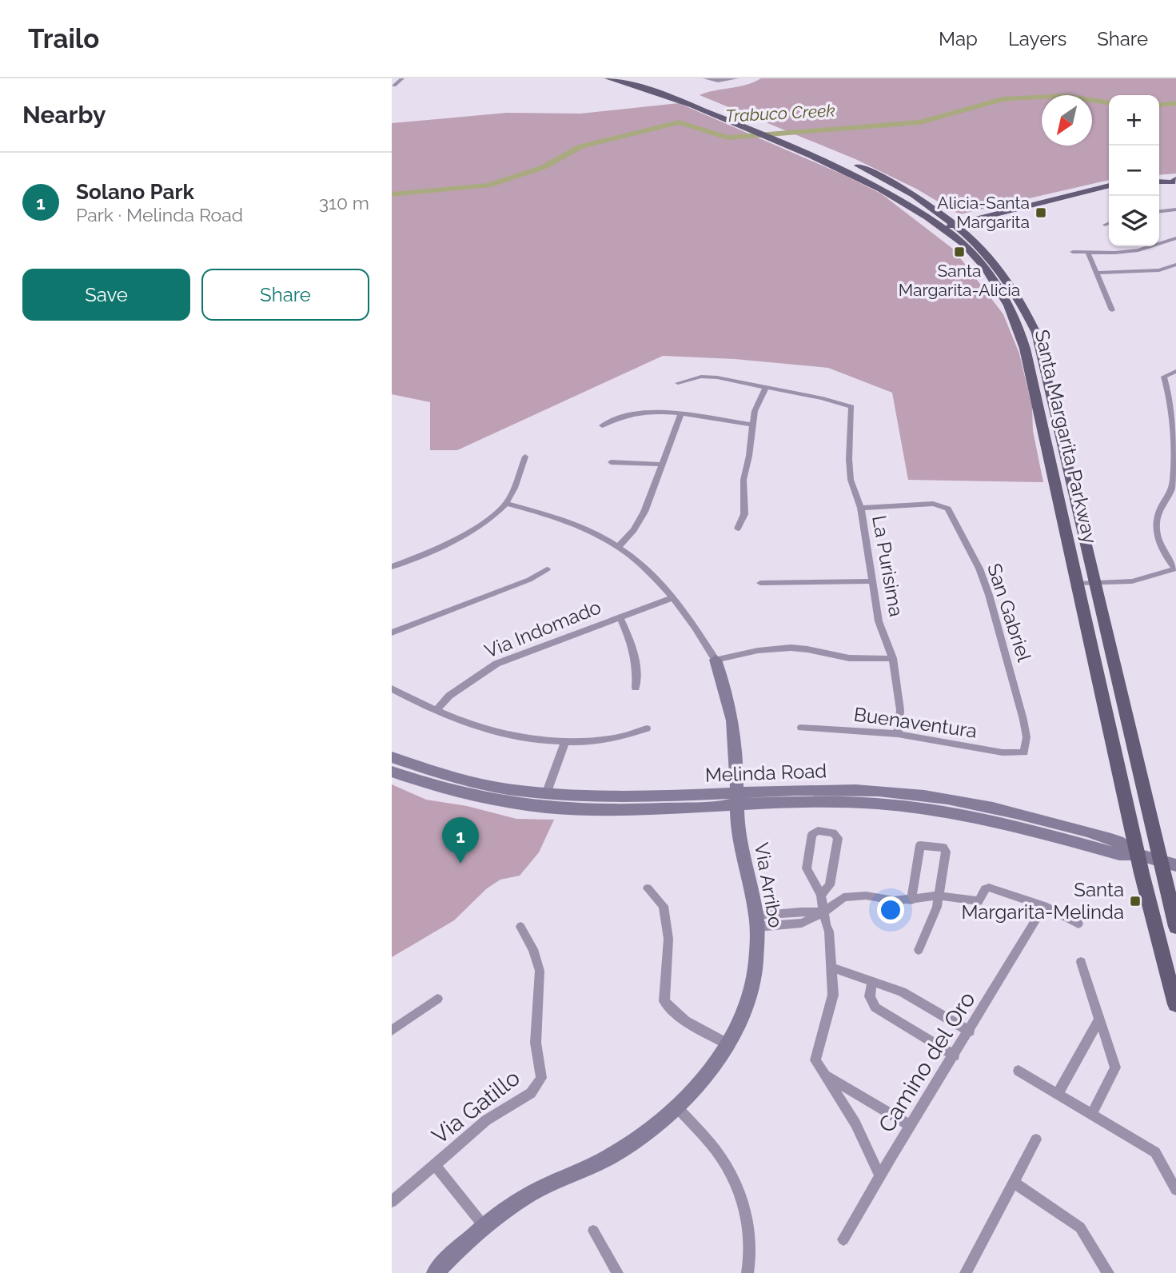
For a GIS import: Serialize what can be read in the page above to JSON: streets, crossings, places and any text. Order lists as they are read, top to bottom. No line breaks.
{"streets":{"main road":["Santa Margarita Parkway","Melinda Road","Via Arribo"],"street":["La Purisima","San Gabriel","Via Indomado","Buenaventura","Camino del Oro","Via Gatillo"]},"crossings":[["Santa Margarita Parkway","Melinda Road"],["La Purisima","San Gabriel"],["La Purisima","Buenaventura"],["San Gabriel","Buenaventura"],["Via Indomado","Via Arribo"],["Melinda Road","Via Arribo"]],"water":["Trabuco Creek"],"places":{"transit":["Alicia-Santa Margarita","Santa Margarita-Alicia","Santa Margarita-Melinda"]},"north":"bottom left","page":{"header":"Trailo","nav":["Map","Layers","Share"],"heading":"Nearby","map_buttons":["+","−"],"list":[{"mark":"1","name":"Solano Park","note":"Park · Melinda Road","value":"310 m"}],"buttons":["Save","Share"],"pins":"1"}}
